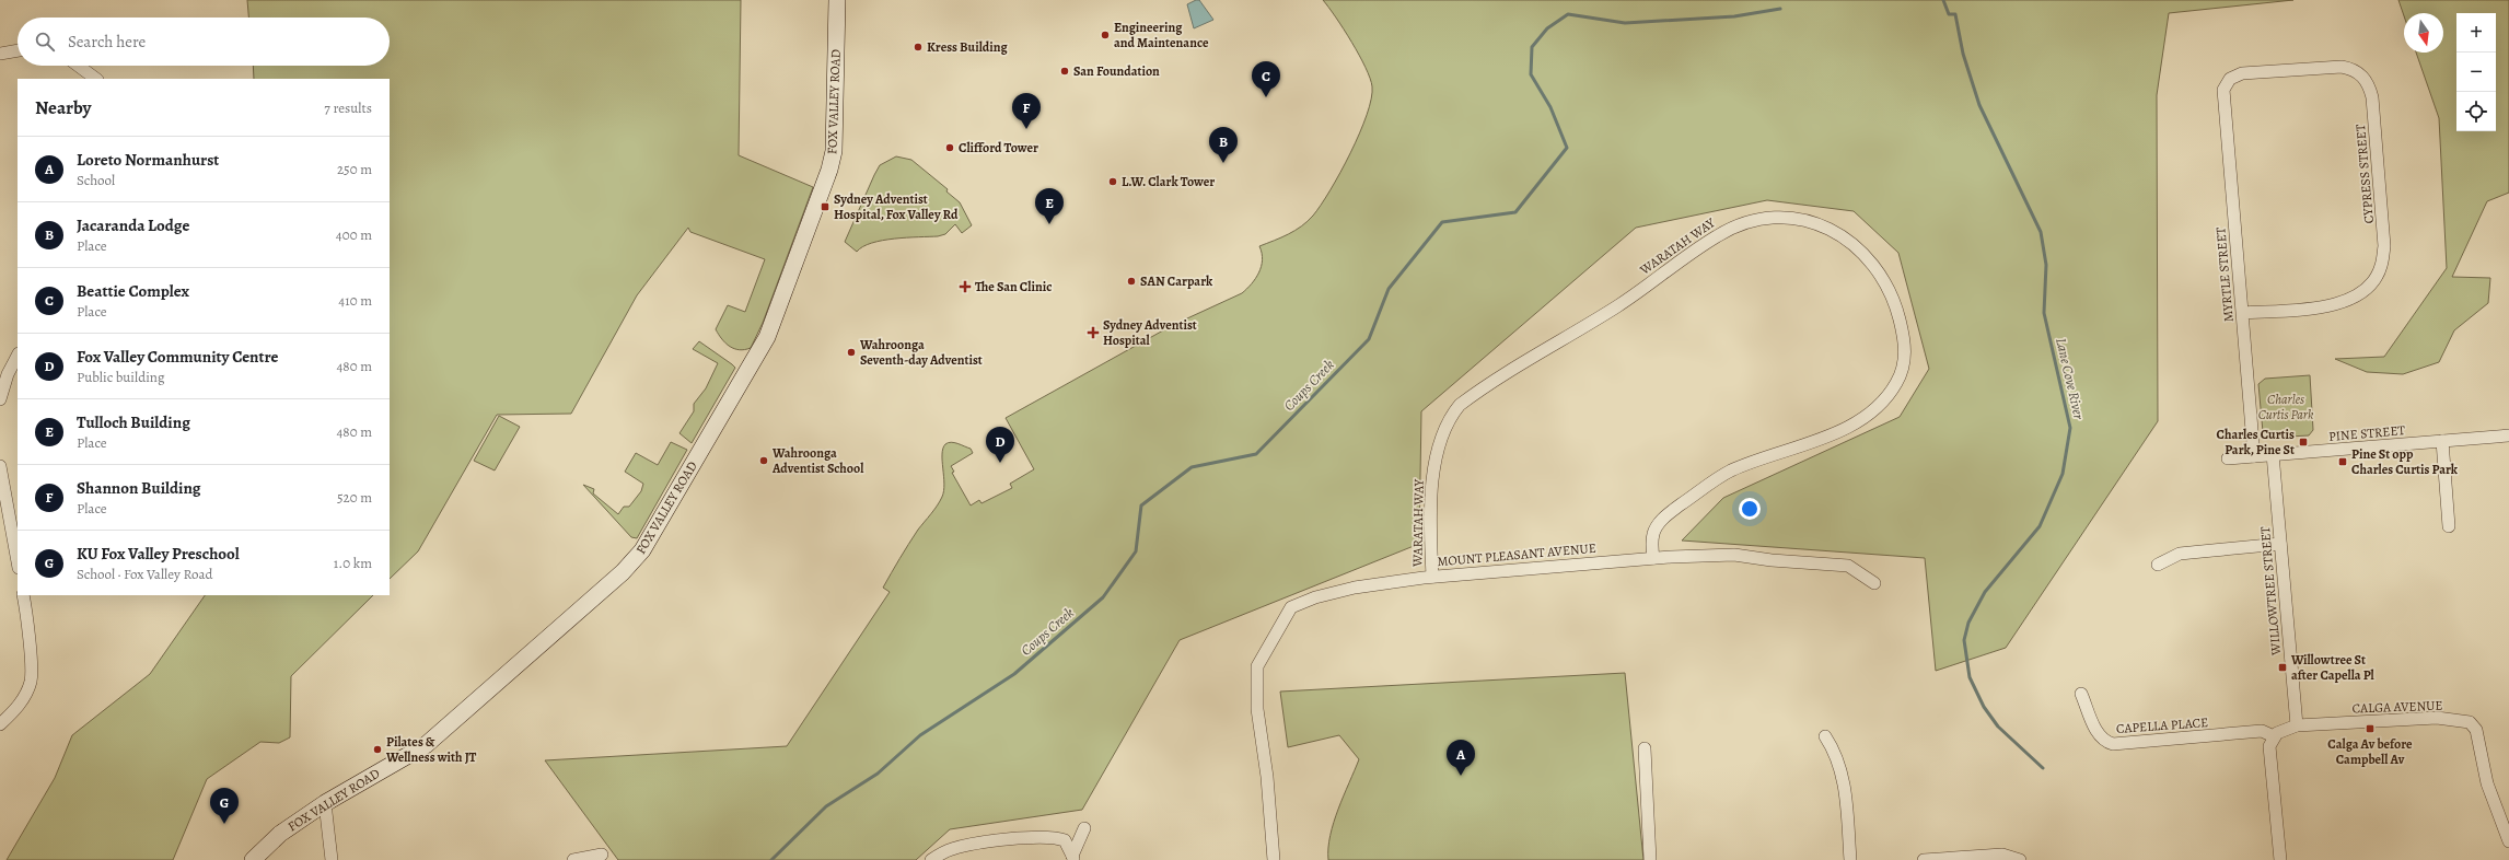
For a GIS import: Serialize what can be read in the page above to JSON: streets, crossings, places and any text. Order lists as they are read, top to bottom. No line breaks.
{"streets":{"main road":["FOX VALLEY ROAD"],"street":["CYPRESS STREET","WARATAH WAY","MYRTLE STREET","PINE STREET","MOUNT PLEASANT AVENUE","WILLOWTREE STREET","CALGA AVENUE","CAPELLA PLACE"]},"crossings":[["CYPRESS STREET","MYRTLE STREET"],["WARATAH WAY","MOUNT PLEASANT AVENUE"],["MYRTLE STREET","PINE STREET"],["PINE STREET","WILLOWTREE STREET"],["WILLOWTREE STREET","CALGA AVENUE"],["CALGA AVENUE","CAPELLA PLACE"]],"water":["Lane Cove River","Coups Creek"],"parks":["Charles Curtis Park"],"places":{"other":["Engineering and Maintenance","Kress Building","San Foundation","Clifford Tower","L.W. Clark Tower","SAN Carpark","Wahroonga Seventh-day Adventist","Wahroonga Adventist School","Pilates & Wellness with JT"],"transit":["Sydney Adventist Hospital, Fox Valley Rd","Charles Curtis Park, Pine St","Pine St opp Charles Curtis Park","Willowtree St after Capella Pl","Calga Av before Campbell Av"],"health":["The San Clinic","Sydney Adventist Hospital"]},"north":"bottom","page":{"map_buttons":["+","−"],"search":"Search here","pins":["C","F","B","E","D","A","G"],"heading":["Nearby","7 results"],"list":[{"mark":"A","name":"Loreto Normanhurst","note":"School","value":"250 m"},{"mark":"B","name":"Jacaranda Lodge","note":"Place","value":"400 m"},{"mark":"C","name":"Beattie Complex","note":"Place","value":"410 m"},{"mark":"D","name":"Fox Valley Community Centre","note":"Public building","value":"480 m"},{"mark":"E","name":"Tulloch Building","note":"Place","value":"480 m"},{"mark":"F","name":"Shannon Building","note":"Place","value":"520 m"},{"mark":"G","name":"KU Fox Valley Preschool","note":"School · Fox Valley Road","value":"1.0 km"}]}}
